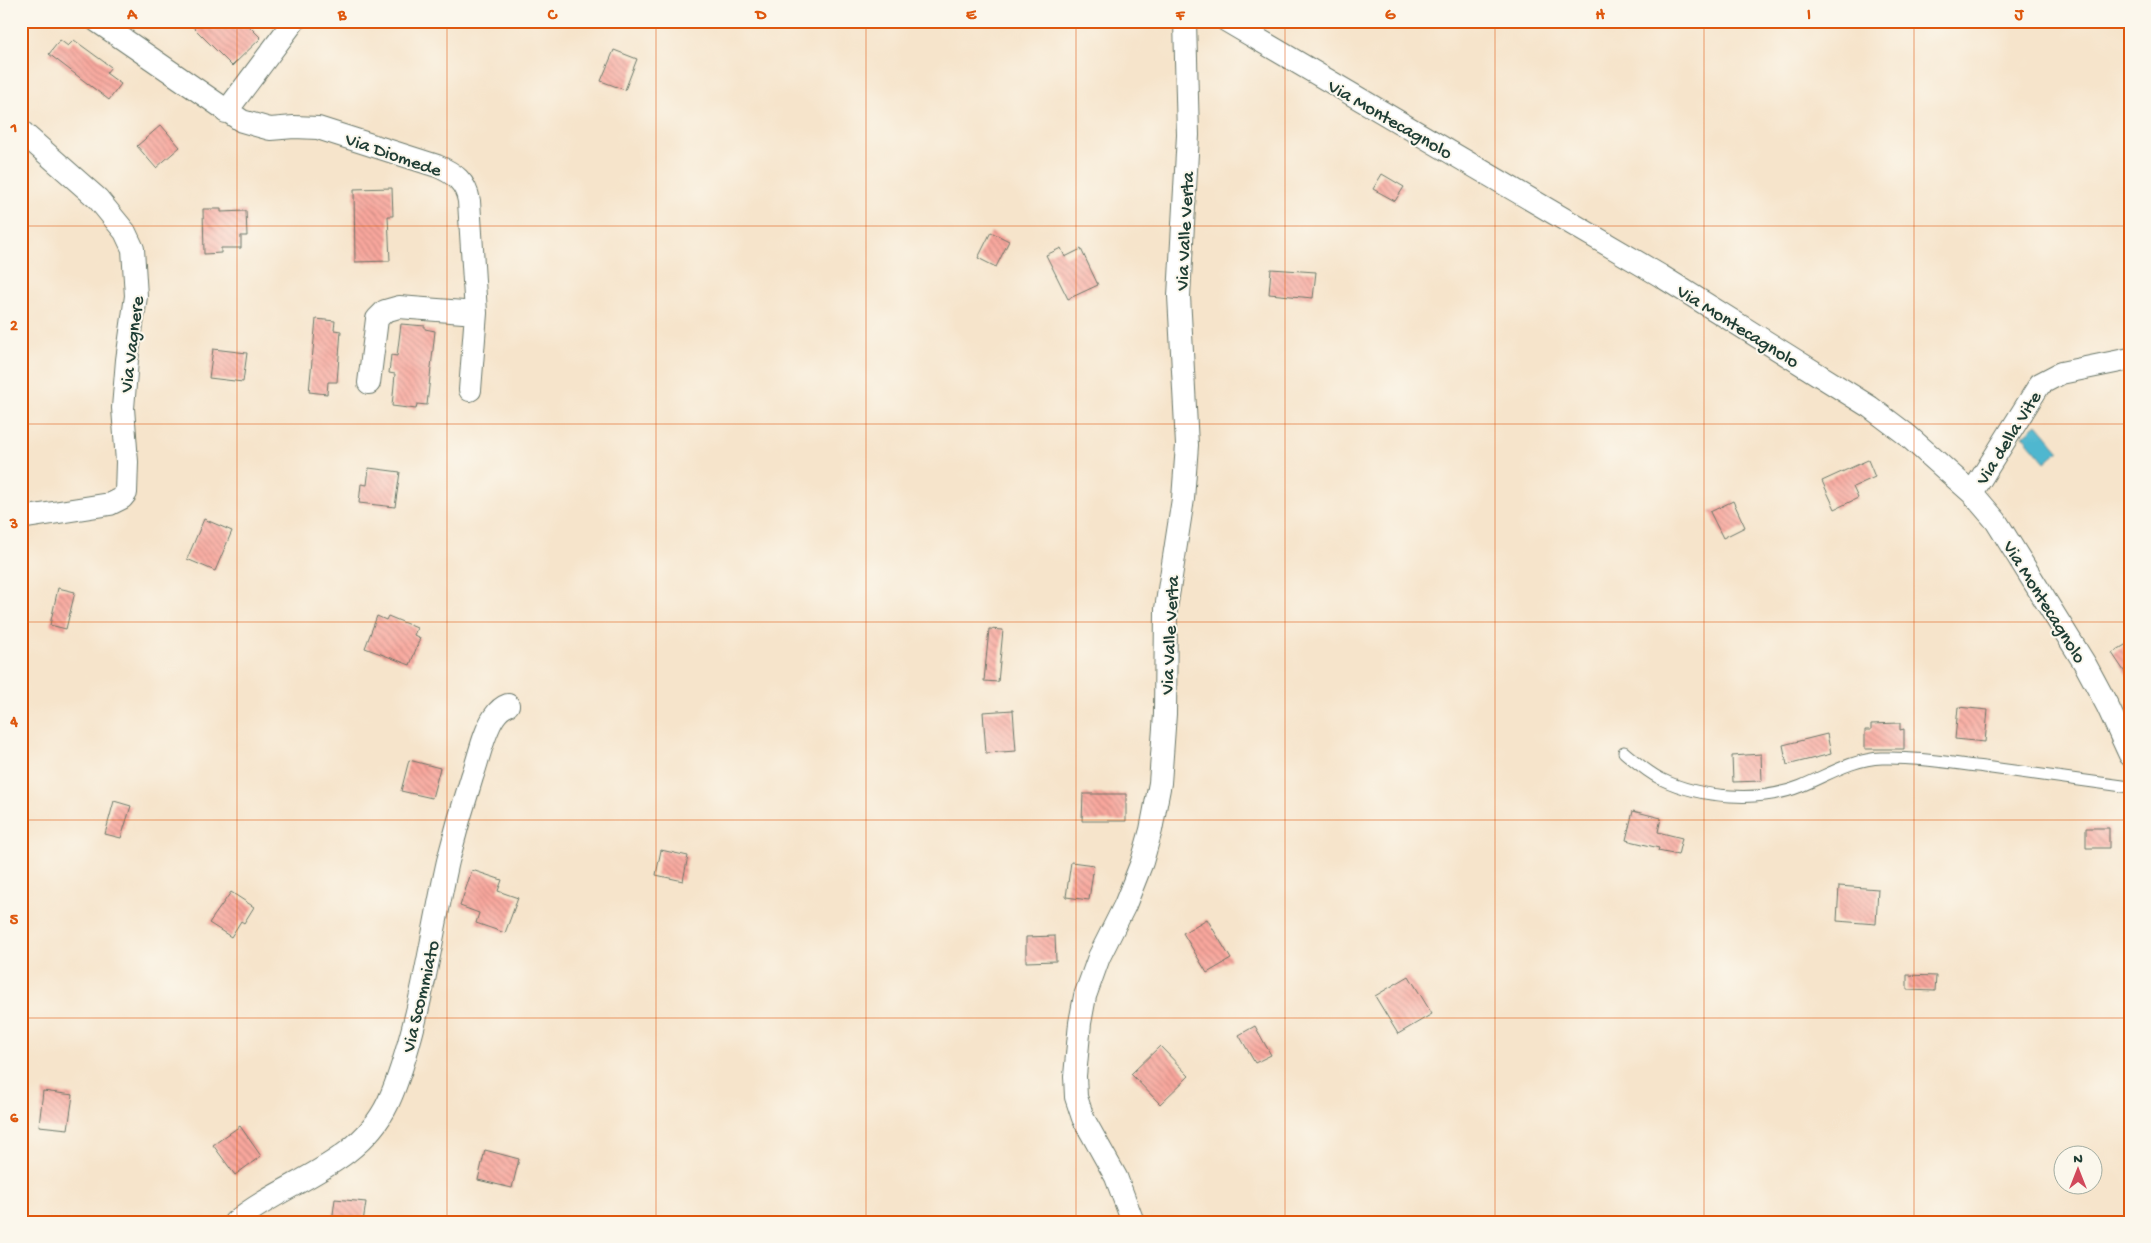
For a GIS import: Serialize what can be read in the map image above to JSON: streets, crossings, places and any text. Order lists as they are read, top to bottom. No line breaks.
{"streets":{"street":["Via Montecagnolo","Via Diomede","Via Valle Verta","Via Vagnere","Via della Vite","Via Scommiato"]},"crossings":[["Via Montecagnolo","Via della Vite"]],"north":"top","grid":{"columns":["A","B","C","D","E","F","G","H","I","J"],"rows":["1","2","3","4","5","6"]}}
